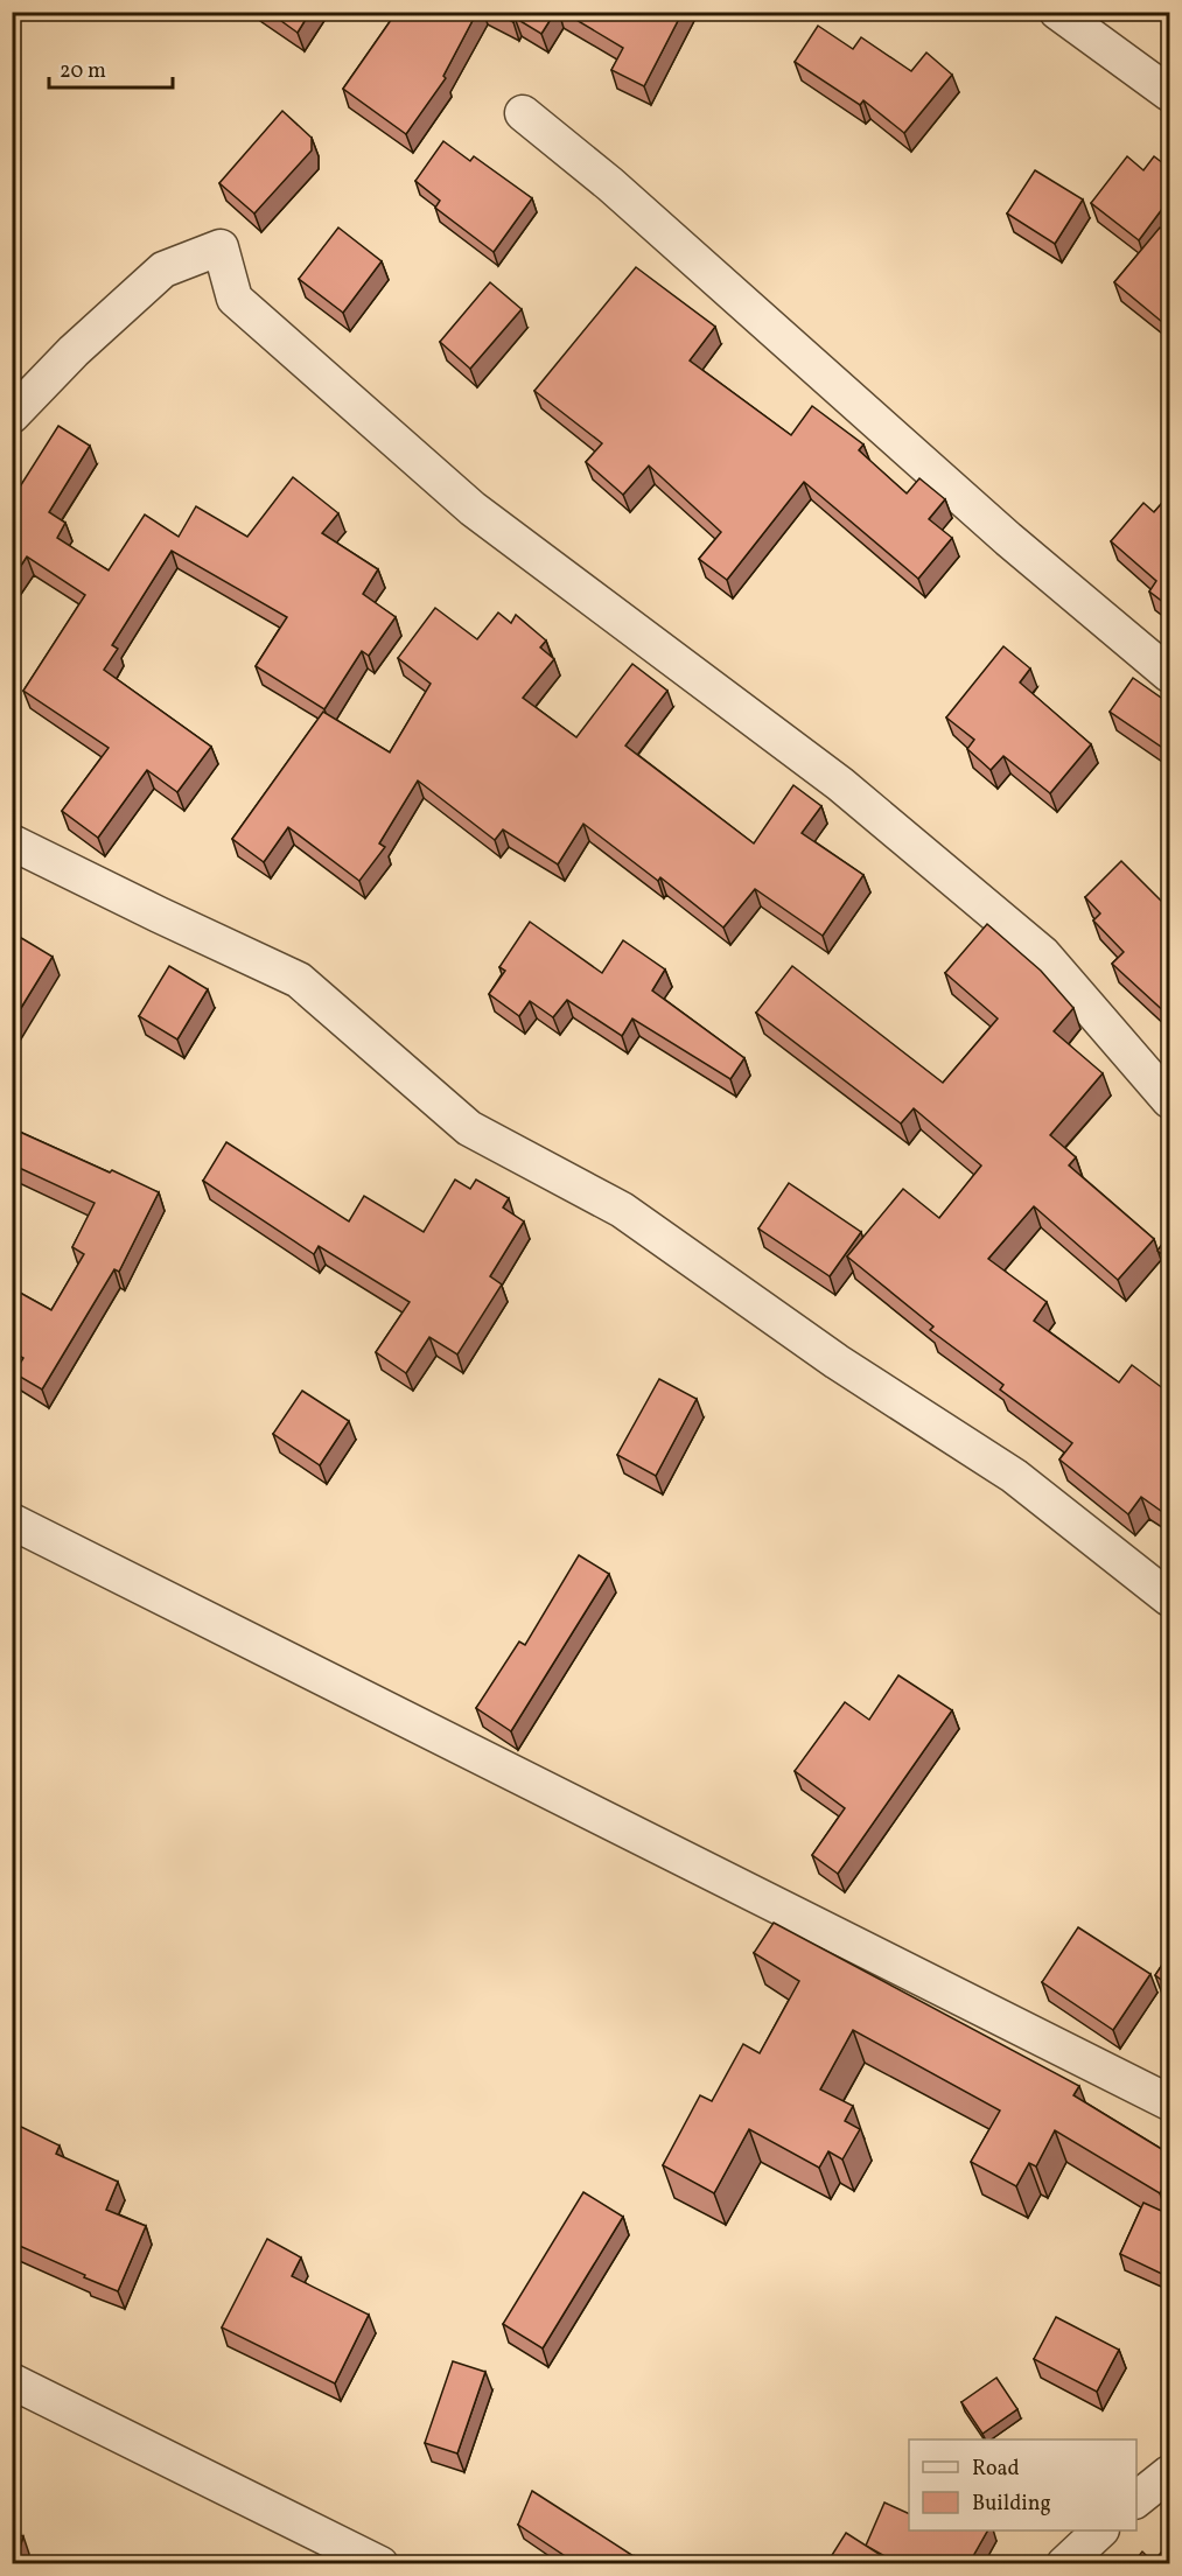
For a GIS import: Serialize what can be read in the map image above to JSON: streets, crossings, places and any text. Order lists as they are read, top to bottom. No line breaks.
{"legend":["Road","Building"],"scale_bar":"20 m"}
